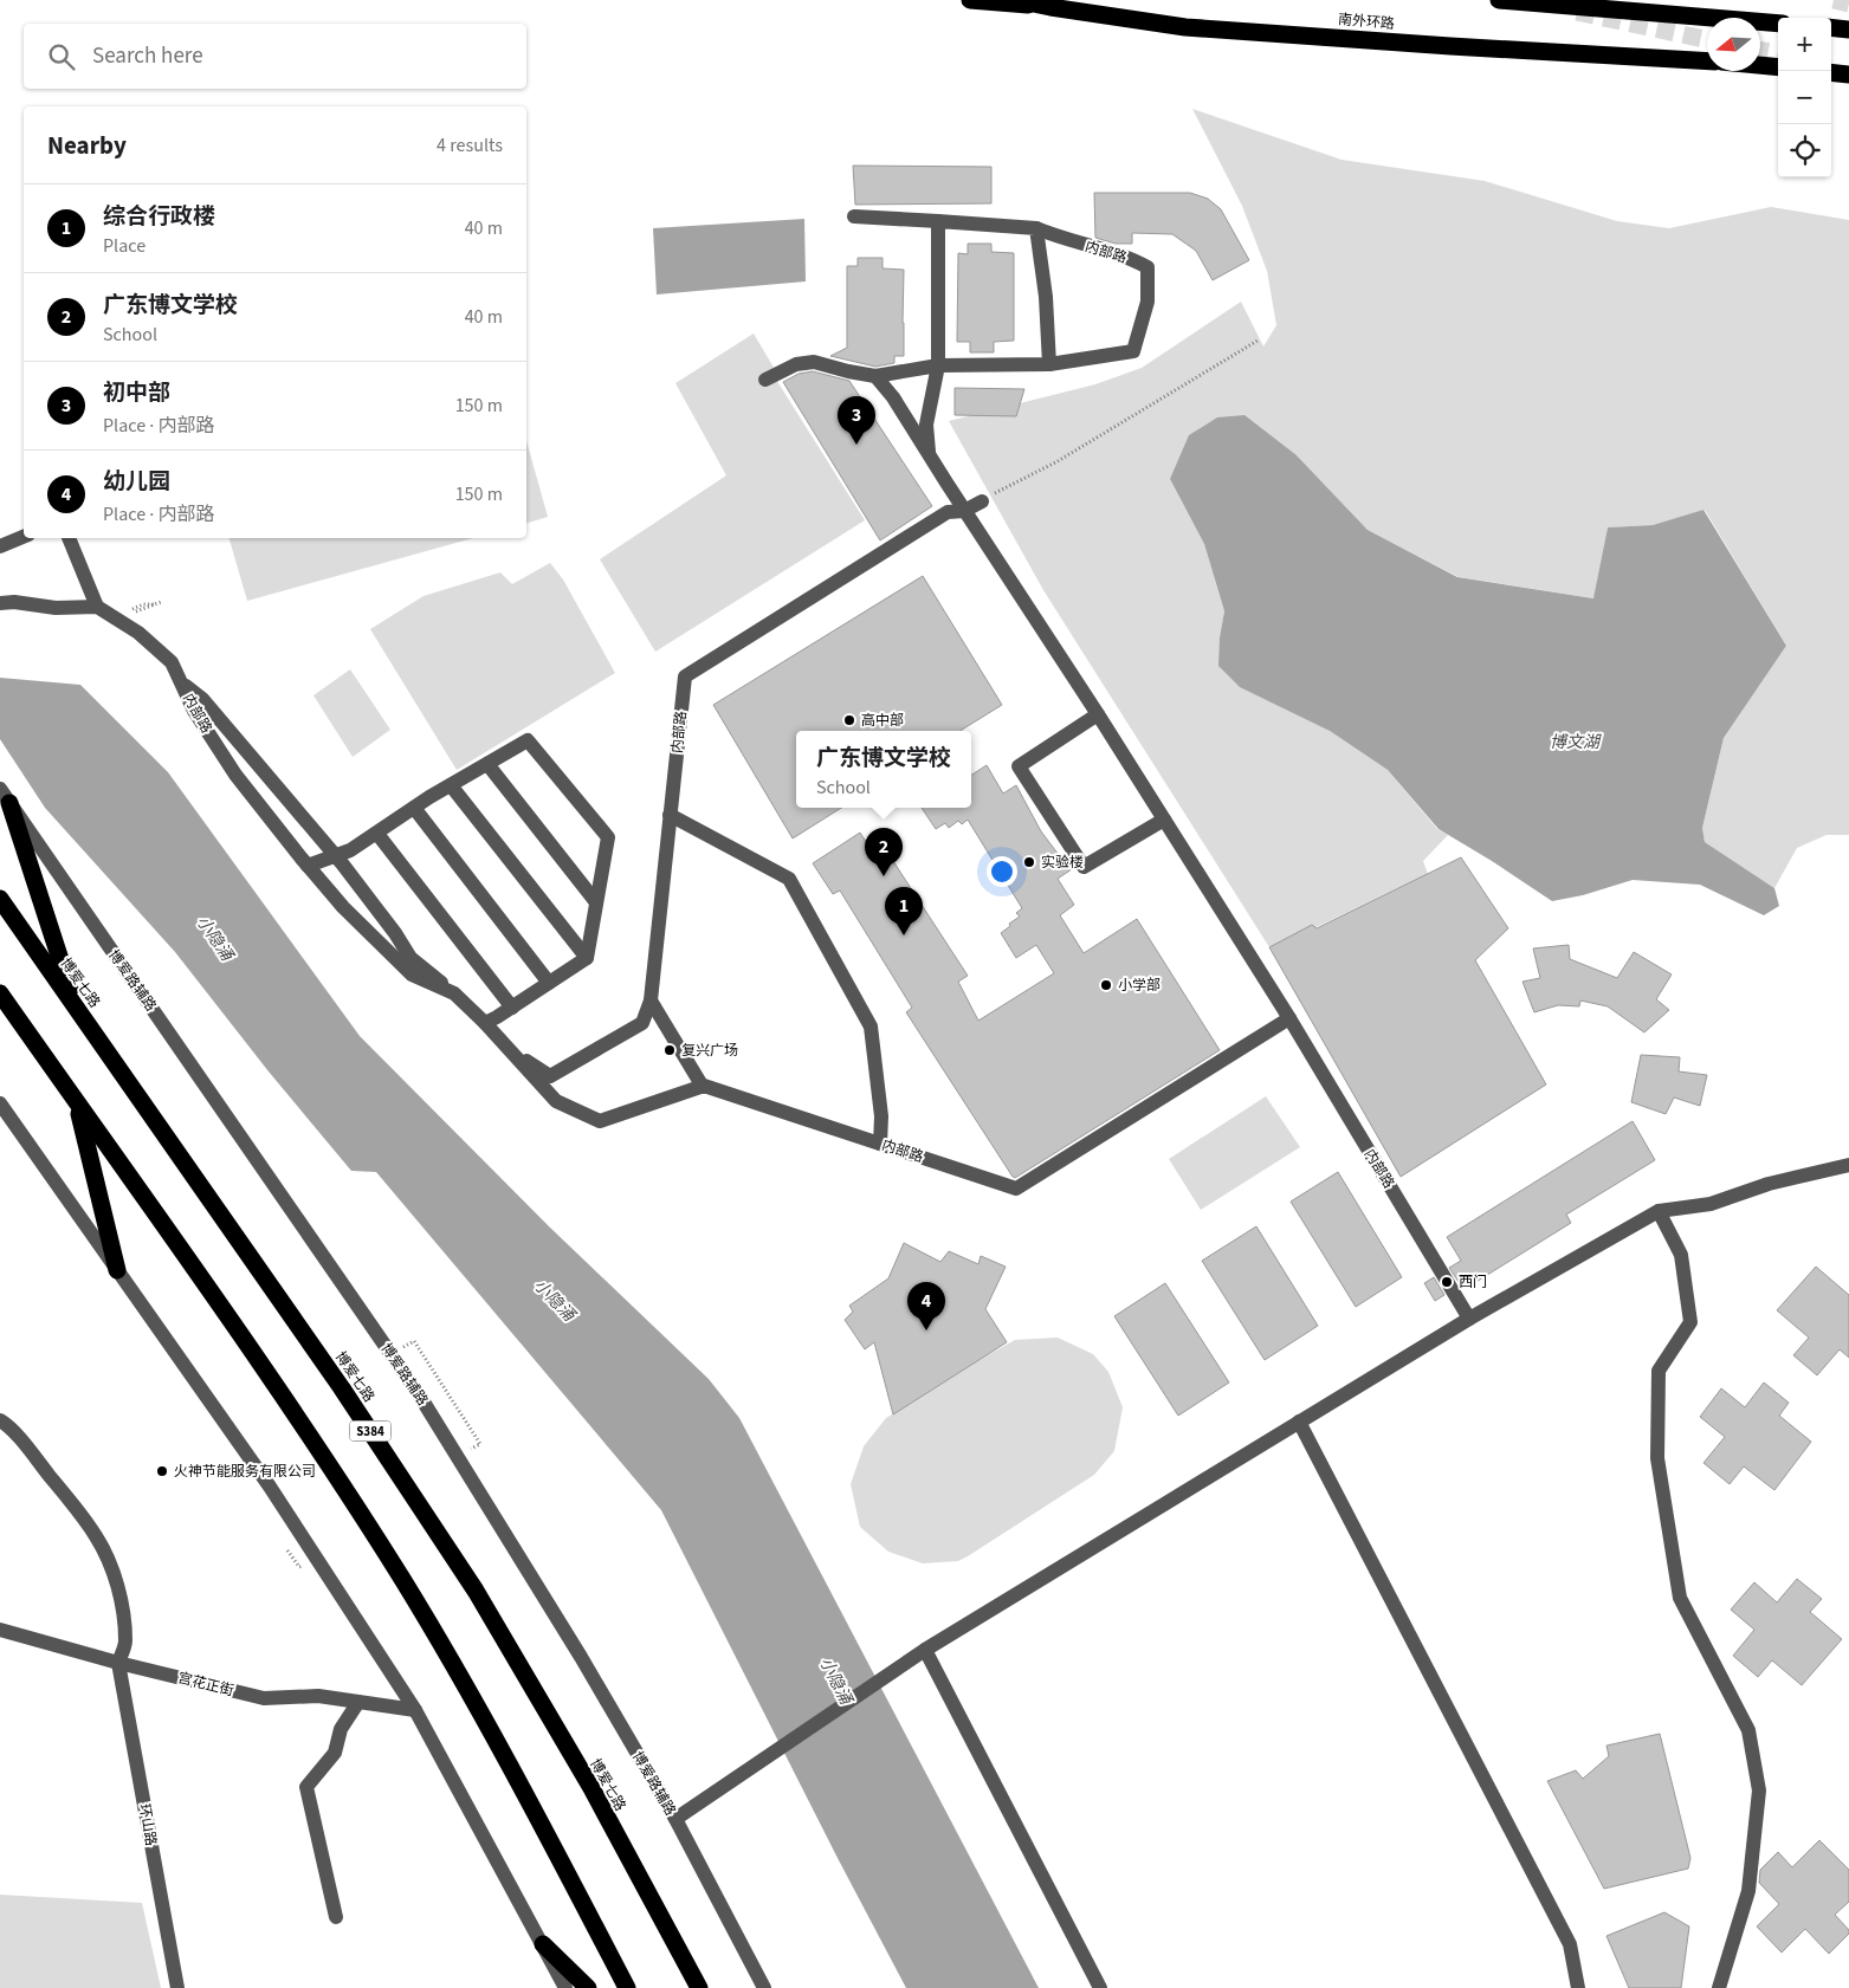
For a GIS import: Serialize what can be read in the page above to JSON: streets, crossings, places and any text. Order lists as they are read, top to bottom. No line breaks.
{"streets":{"highway":["南外环路","博爱七路","S384"],"street":["内部路","博爱路辅路","宫花正街","环山路"]},"crossings":[["宫花正街","环山路"]],"water":["博文湖","小隐涌"],"places":["高中部","实验楼","小学部","复兴广场","西门","火神节能服务有限公司"],"north":"left","page":{"map_buttons":["+","−"],"search":"Search here","heading":["Nearby","4 results"],"list":[{"mark":"1","name":"综合行政楼","note":"Place","value":"40 m"},{"mark":"2","name":"广东博文学校","note":"School","value":"40 m"},{"mark":"3","name":"初中部","note":"Place · 内部路","value":"150 m"},{"mark":"4","name":"幼儿园","note":"Place · 内部路","value":"150 m"}],"pins":["3","2","1","4"],"popup":["广东博文学校","School"]}}
